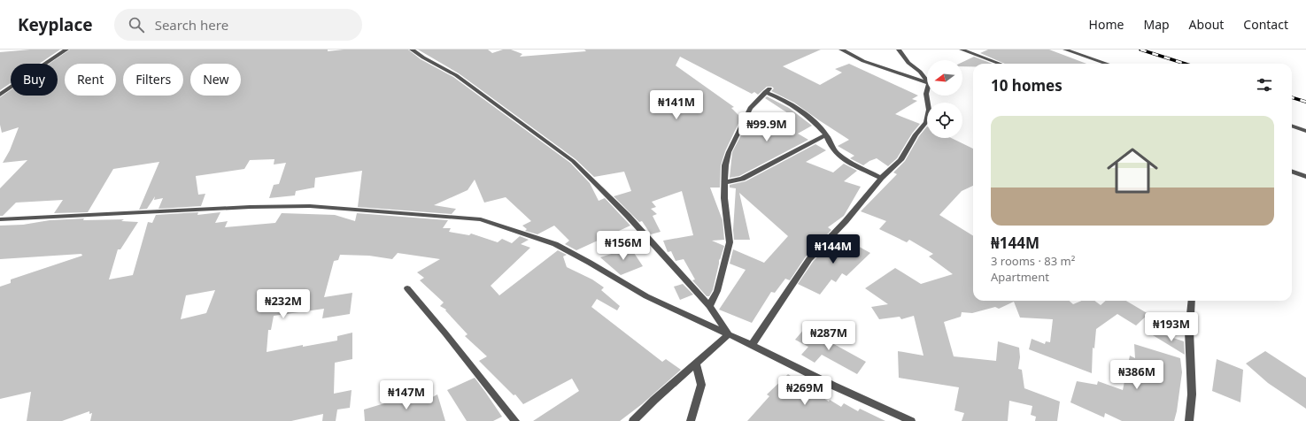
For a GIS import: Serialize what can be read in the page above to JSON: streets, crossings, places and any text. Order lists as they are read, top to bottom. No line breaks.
{"north":"left","page":{"header":"Keyplace","search":"Search here","nav":["Home","Map","About","Contact"],"chip":["Buy","Rent","Filters","New"],"heading":"10 homes","price":["₦141M","₦99.9M","₦156M","₦144M","₦232M","₦193M","₦287M","₦386M","₦269M","₦147M"],"list":[{"name":"₦144M","note":"3 rooms · 83 m² · Apartment"}]}}
